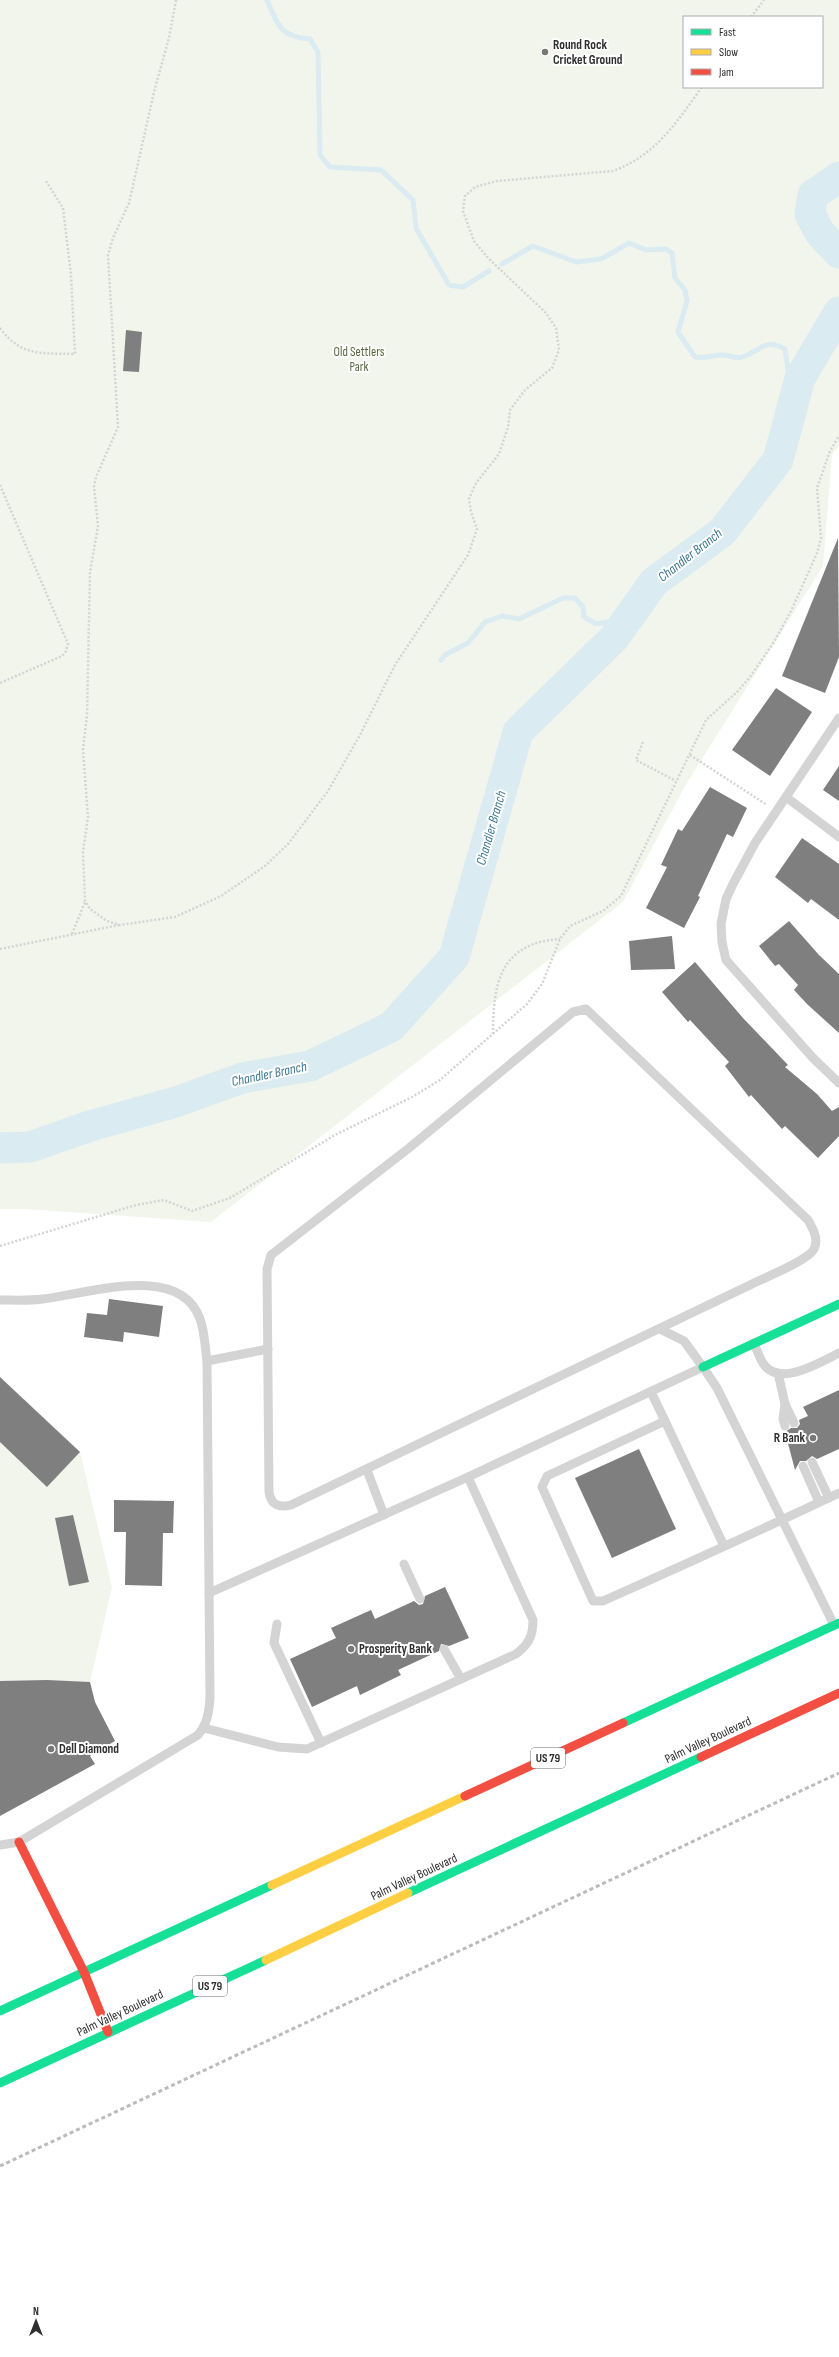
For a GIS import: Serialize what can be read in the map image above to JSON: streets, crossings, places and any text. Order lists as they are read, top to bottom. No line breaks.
{"streets":{"main road":["Palm Valley Boulevard","US 79"]},"water":["Chandler Branch"],"parks":["Old Settlers Park"],"places":["Round Rock Cricket Ground","R Bank","Prosperity Bank","Dell Diamond"],"legend":["Fast","Slow","Jam"],"north":"top"}
